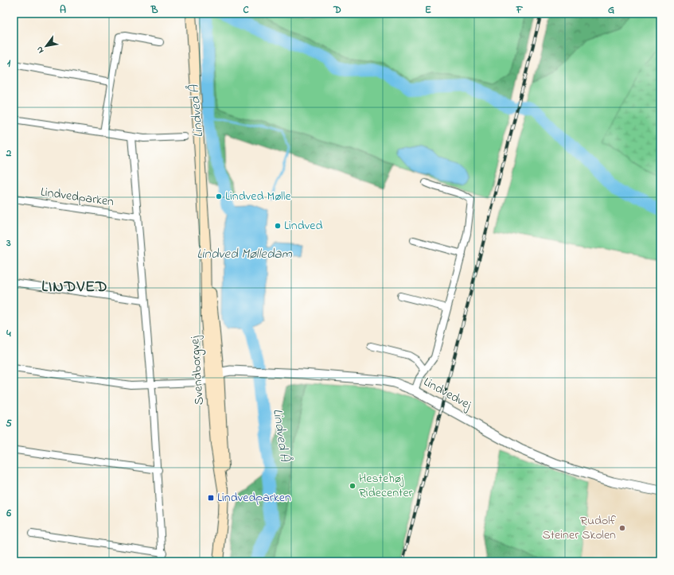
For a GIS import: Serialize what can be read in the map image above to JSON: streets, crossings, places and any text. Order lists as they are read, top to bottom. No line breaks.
{"streets":{"main road":["Svendborgvej"],"street":["Lindvedparken","Lindvedvej"]},"crossings":[["Svendborgvej","Lindvedvej"]],"districts":["LINDVED"],"water":["Lindved Å","Lindved Mølledam"],"places":{"other":["Lindved Mølle","Lindved","Hestehøj Ridecenter","Rudolf Steiner Skolen"],"transit":["Lindvedparken"]},"north":"bottom left","grid":{"columns":["A","B","C","D","E","F","G"],"rows":["1","2","3","4","5","6"]}}
